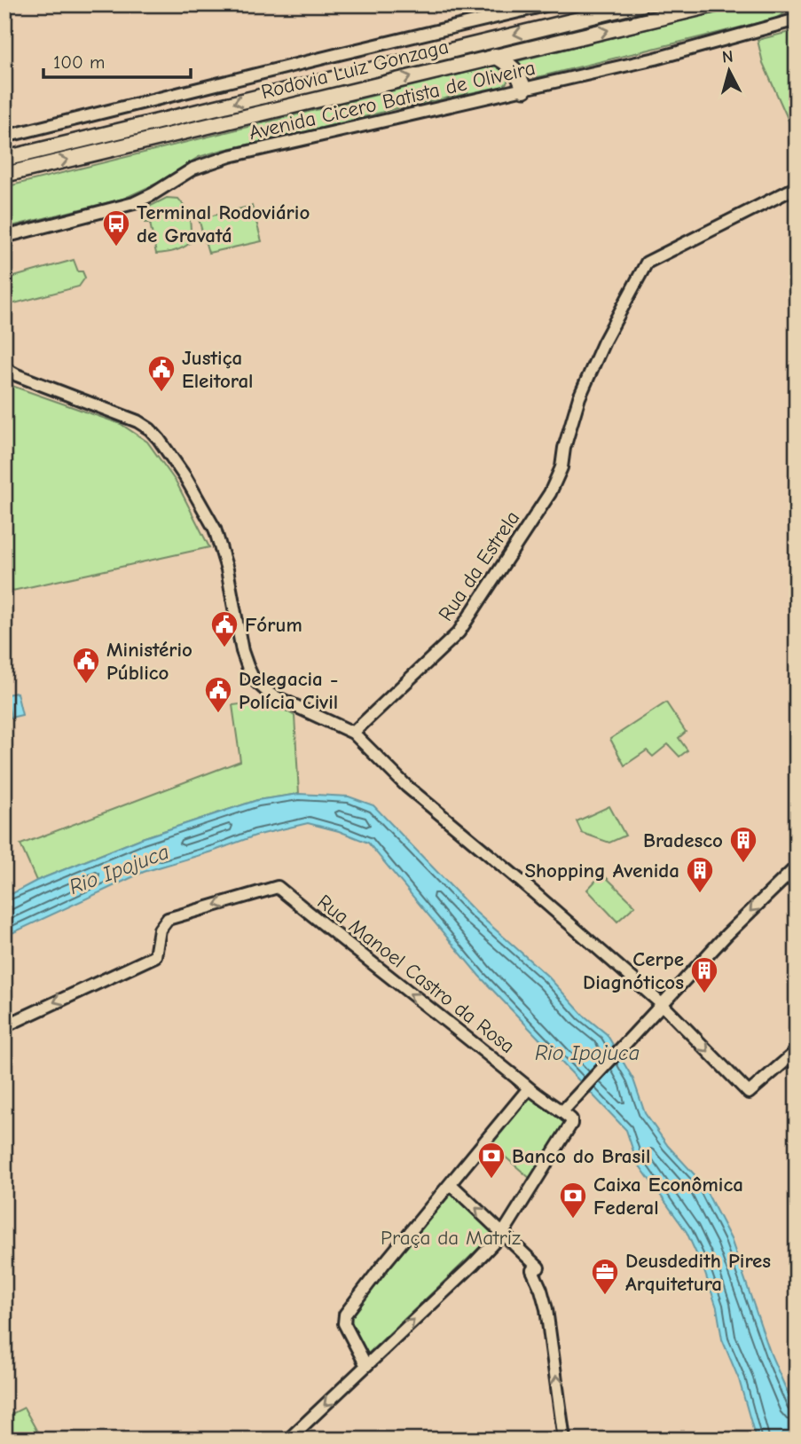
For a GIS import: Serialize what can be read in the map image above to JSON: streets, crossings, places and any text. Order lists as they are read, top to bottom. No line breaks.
{"streets":{"highway":["Rodovia Luiz Gonzaga"],"main road":["Avenida Cicero Batista de Oliveira","Rua da Estrela","Rua Manoel Castro da Rosa"]},"one_way":["Rua Manoel Castro da Rosa"],"water":["Rio Ipojuca"],"parks":["Praça da Matriz"],"places":{"bus stop":["Terminal Rodoviário de Gravatá"],"public building":["Justiça Eleitoral","Fórum","Ministério Público","Delegacia - Polícia Civil"],"building":["Bradesco","Shopping Avenida","Cerpe Diagnóticos"],"bank":["Banco do Brasil","Caixa Econômica Federal"],"office":["Deusdedith Pires Arquitetura"]},"scale_bar":"100 m","north":"top"}
